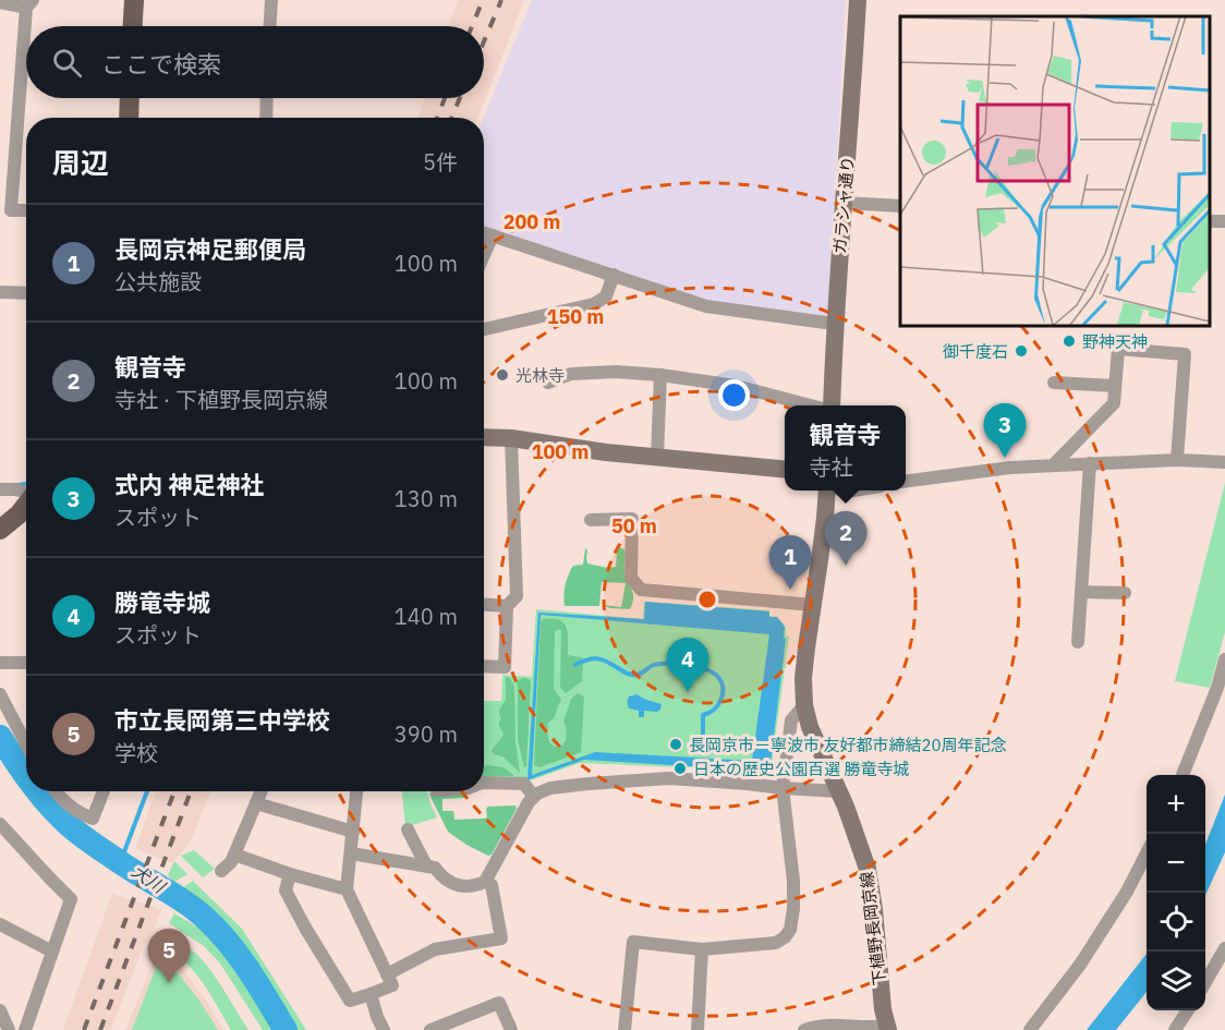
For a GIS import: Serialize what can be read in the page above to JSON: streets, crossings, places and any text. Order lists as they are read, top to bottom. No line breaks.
{"streets":{"main road":["ガラシャ通り","下植野長岡京線"]},"water":["犬川"],"places":["野神天神","御千度石","光林寺","長岡京市－寧波市 友好都市締結20周年記念","日本の歴史公園百選 勝竜寺城"],"page":{"search":"ここで検索","heading":["周辺","5件"],"list":[{"mark":"1","name":"長岡京神足郵便局","note":"公共施設","value":"100 m"},{"mark":"2","name":"観音寺","note":"寺社 · 下植野長岡京線","value":"100 m"},{"mark":"3","name":"式内 神足神社","note":"スポット","value":"130 m"},{"mark":"4","name":"勝竜寺城","note":"スポット","value":"140 m"},{"mark":"5","name":"市立長岡第三中学校","note":"学校","value":"390 m"}],"pins":["3","2","1","4","5"],"popup":["観音寺","寺社"],"map_buttons":["+","−"]},"rings":["200 m","150 m","100 m","50 m"]}
